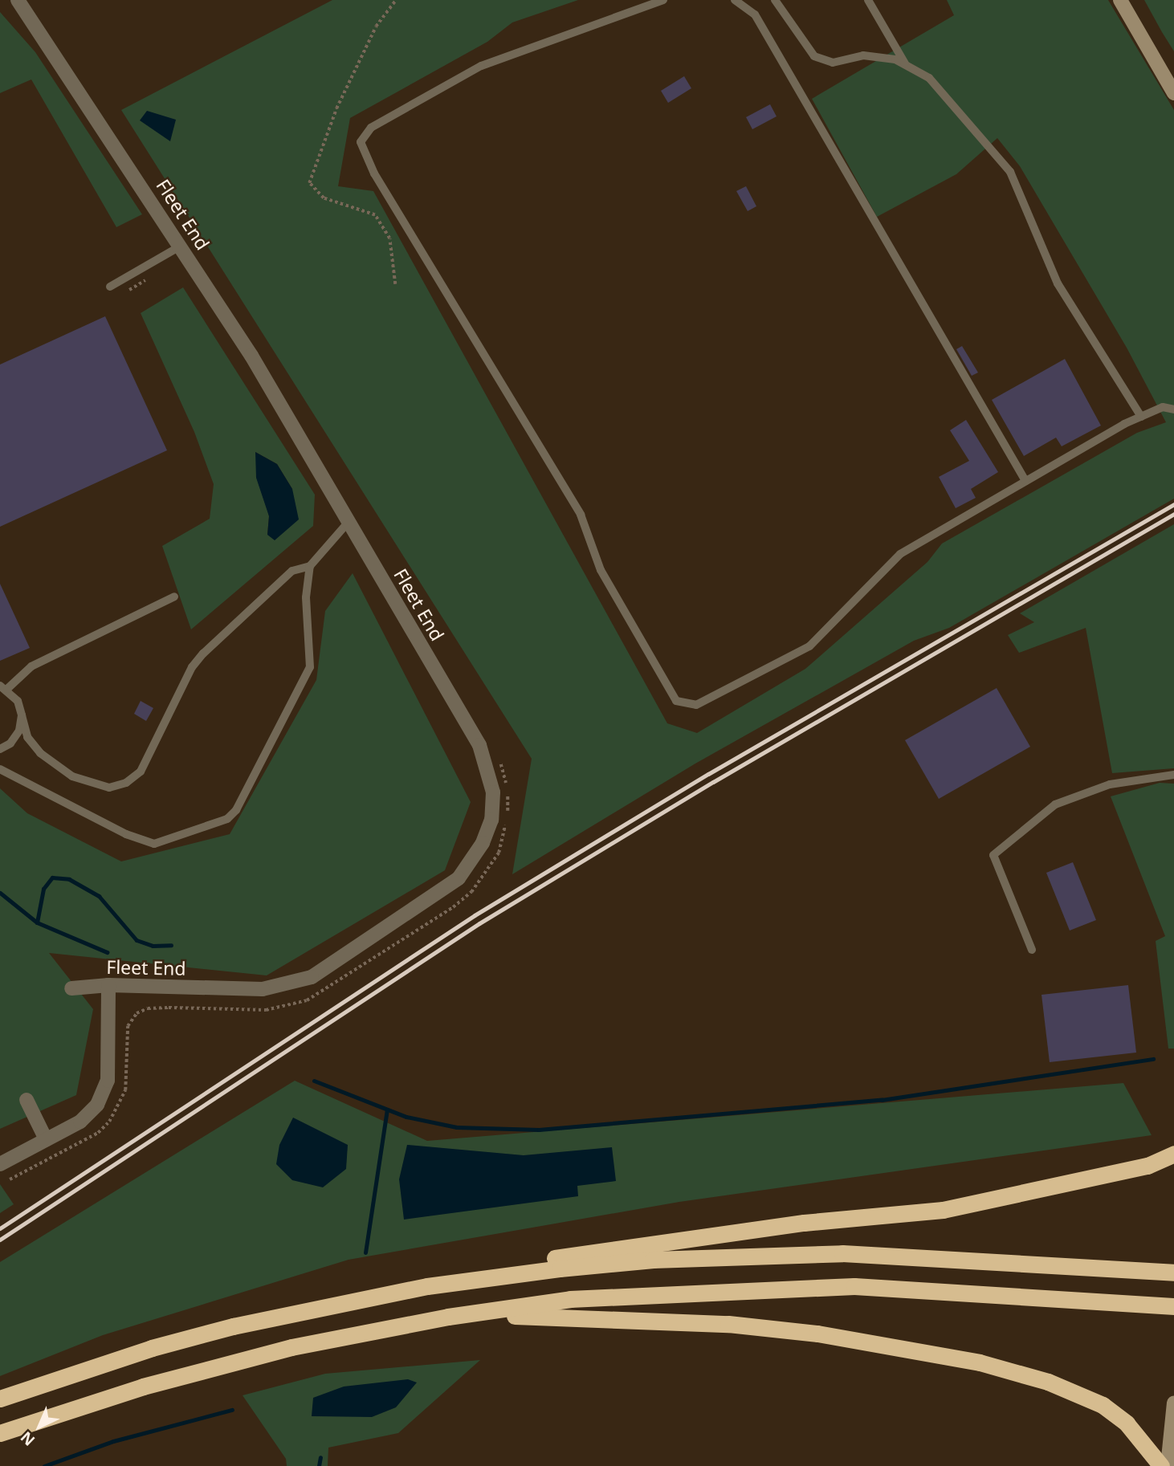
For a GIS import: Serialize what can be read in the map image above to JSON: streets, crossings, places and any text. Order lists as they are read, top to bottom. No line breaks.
{"streets":{"street":["Fleet End"]},"north":"bottom left"}
